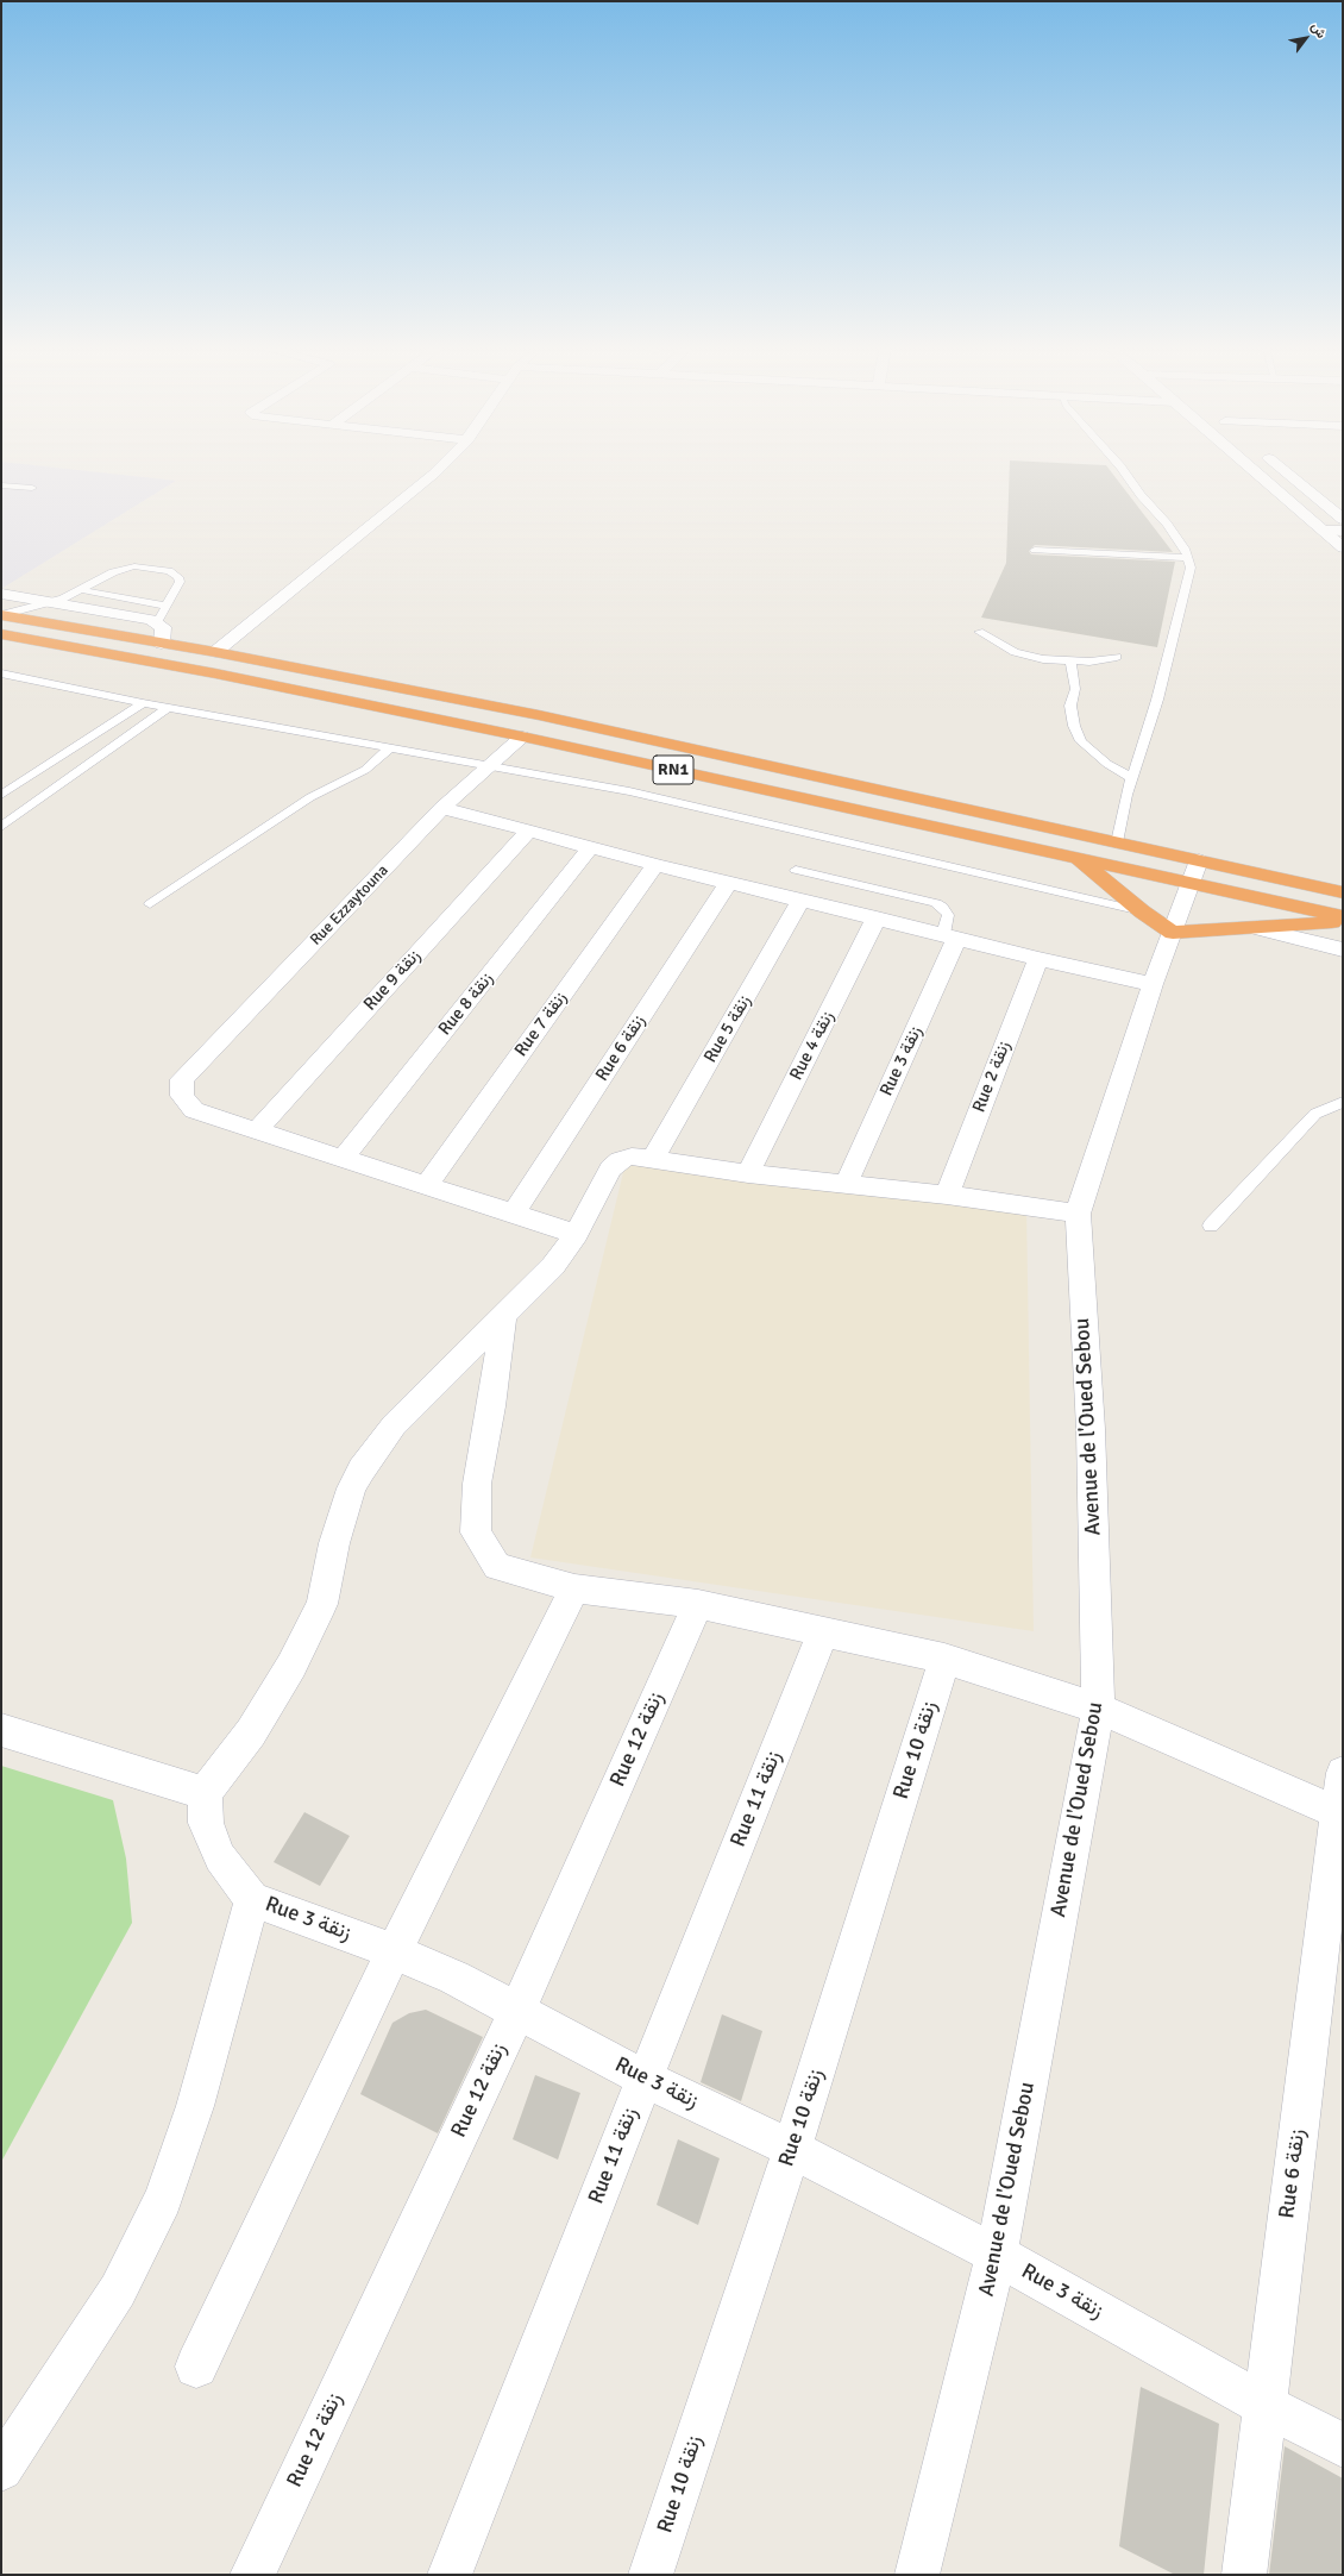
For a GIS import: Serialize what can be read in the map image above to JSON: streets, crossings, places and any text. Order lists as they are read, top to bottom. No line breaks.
{"streets":{"highway":["RN1"],"street":["Rue Ezzaytouna","Rue 9 زنقة","Rue 8 زنقة","Rue 7 زنقة","Rue 5 زنقة","Rue 4 زنقة","Rue 6 زنقة","Rue 3 زنقة","Rue 2 زنقة","Avenue de l'Oued Sebou","Rue 12 زنقة","Rue 10 زنقة","Rue 11 زنقة"]},"crossings":[["RN1","Rue Ezzaytouna"],["RN1","Avenue de l'Oued Sebou"],["Rue Ezzaytouna","Rue 9 زنقة"],["Rue 6 زنقة","Rue 3 زنقة"],["Rue 3 زنقة","Avenue de l'Oued Sebou"],["Rue 3 زنقة","Rue 12 زنقة"],["Rue 3 زنقة","Rue 10 زنقة"],["Rue 3 زنقة","Rue 11 زنقة"]],"north":"top right"}
